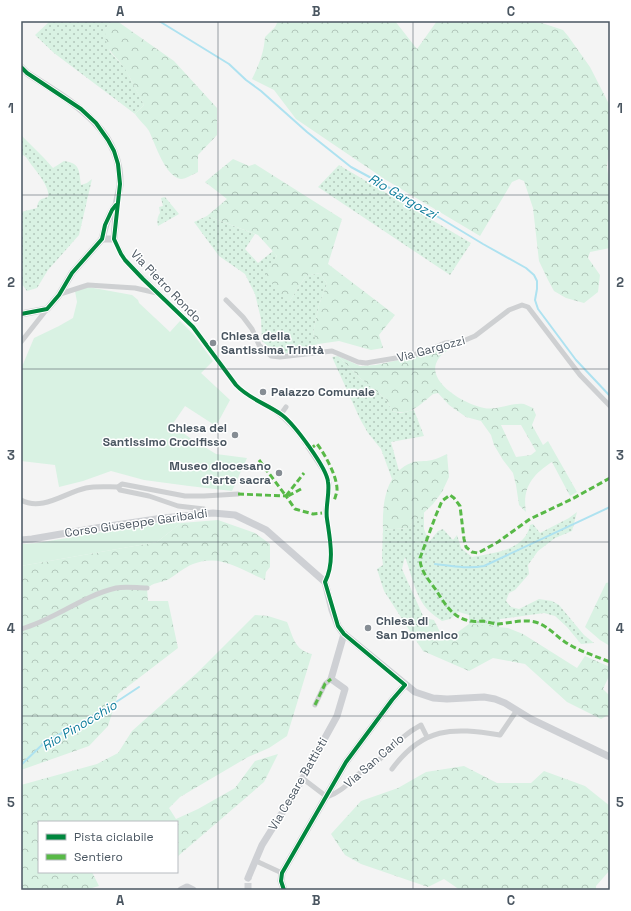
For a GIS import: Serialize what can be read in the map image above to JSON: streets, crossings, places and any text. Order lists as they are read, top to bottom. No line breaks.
{"streets":{"main road":["Corso Giuseppe Garibaldi","Via Cesare Battisti"],"street":["Via Pietro Rondo","Via Gargozzi","Via San Carlo"]},"water":["Rio Gargozzi","Rio Pinocchio"],"places":["Chiesa della Santissima Trinità","Palazzo Comunale","Chiesa del Santissimo Crocifisso","Museo diocesano d'arte sacra","Chiesa di San Domenico"],"legend":["Pista ciclabile","Sentiero"],"grid":{"columns":["A","B","C"],"rows":["1","2","3","4","5"]}}
